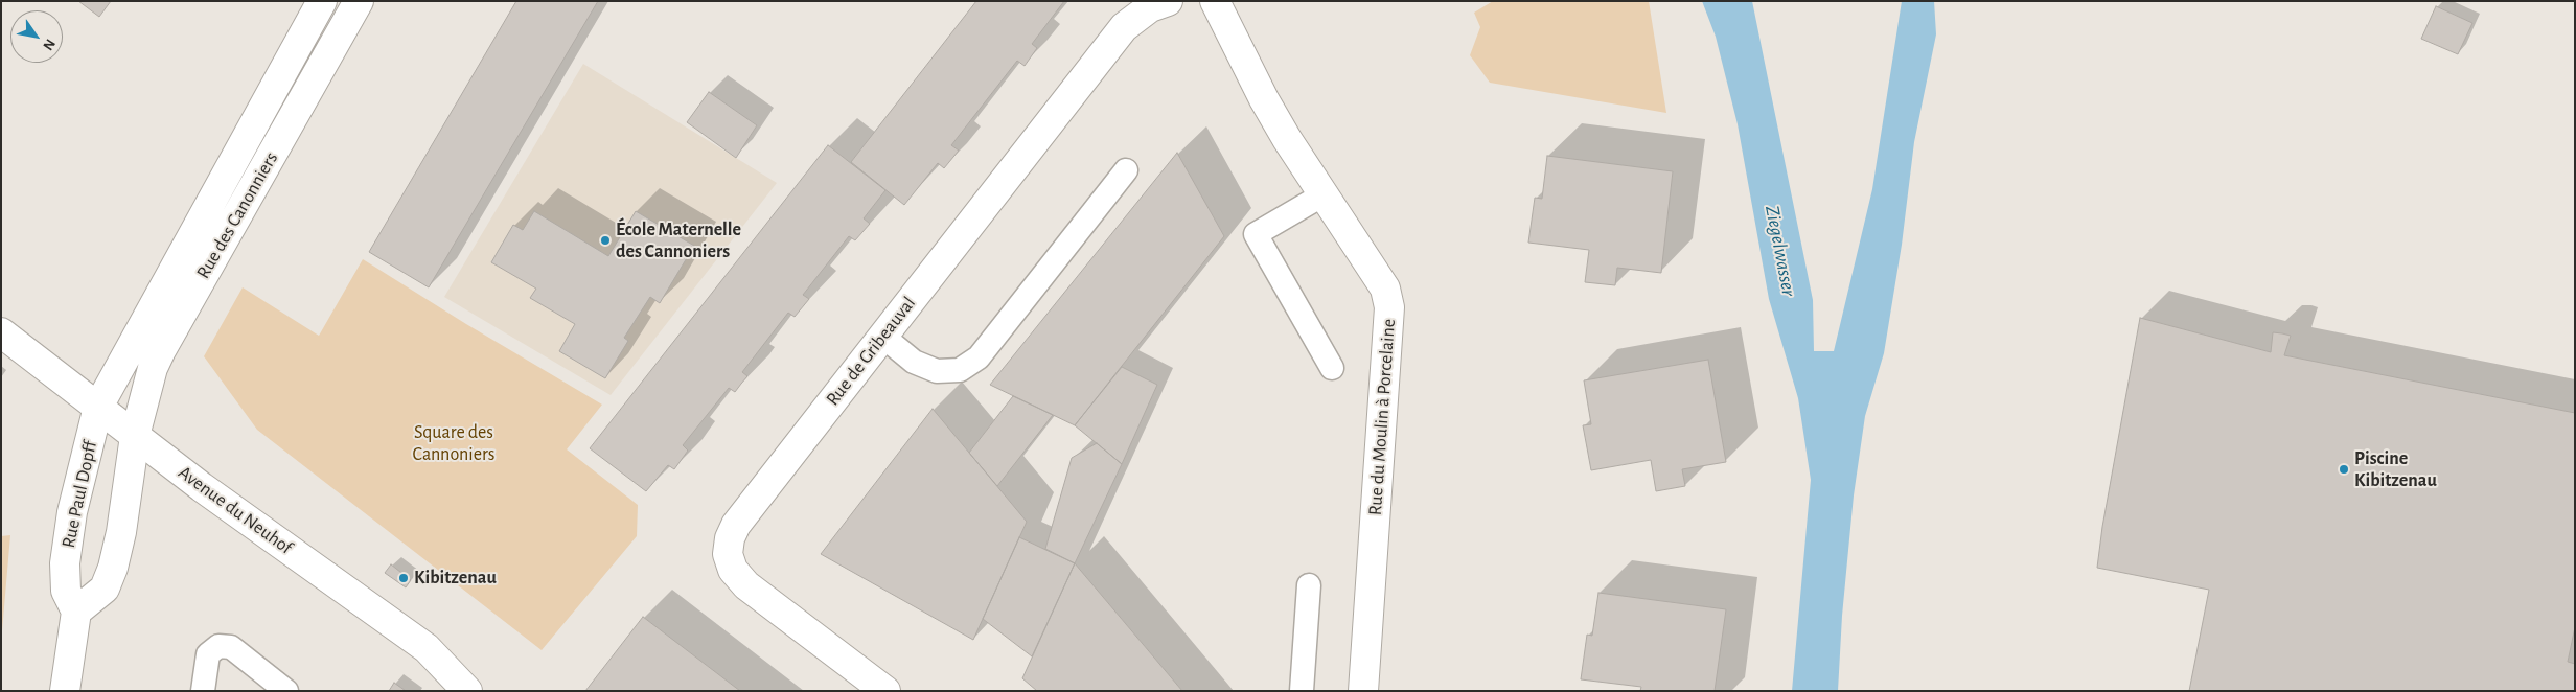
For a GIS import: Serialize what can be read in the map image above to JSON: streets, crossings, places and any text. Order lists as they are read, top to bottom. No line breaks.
{"streets":{"street":["Rue des Canonniers","Rue de Gribeauval","Rue du Moulin à Porcelaine","Rue Paul Dopff","Avenue du Neuhof"]},"crossings":[["Rue des Canonniers","Rue Paul Dopff"],["Rue des Canonniers","Avenue du Neuhof"],["Rue Paul Dopff","Avenue du Neuhof"]],"water":["Ziegelwasser"],"parks":["Square des Cannoniers"],"places":["École Maternelle des Cannoniers","Piscine Kibitzenau","Kibitzenau"],"north":"bottom right"}
